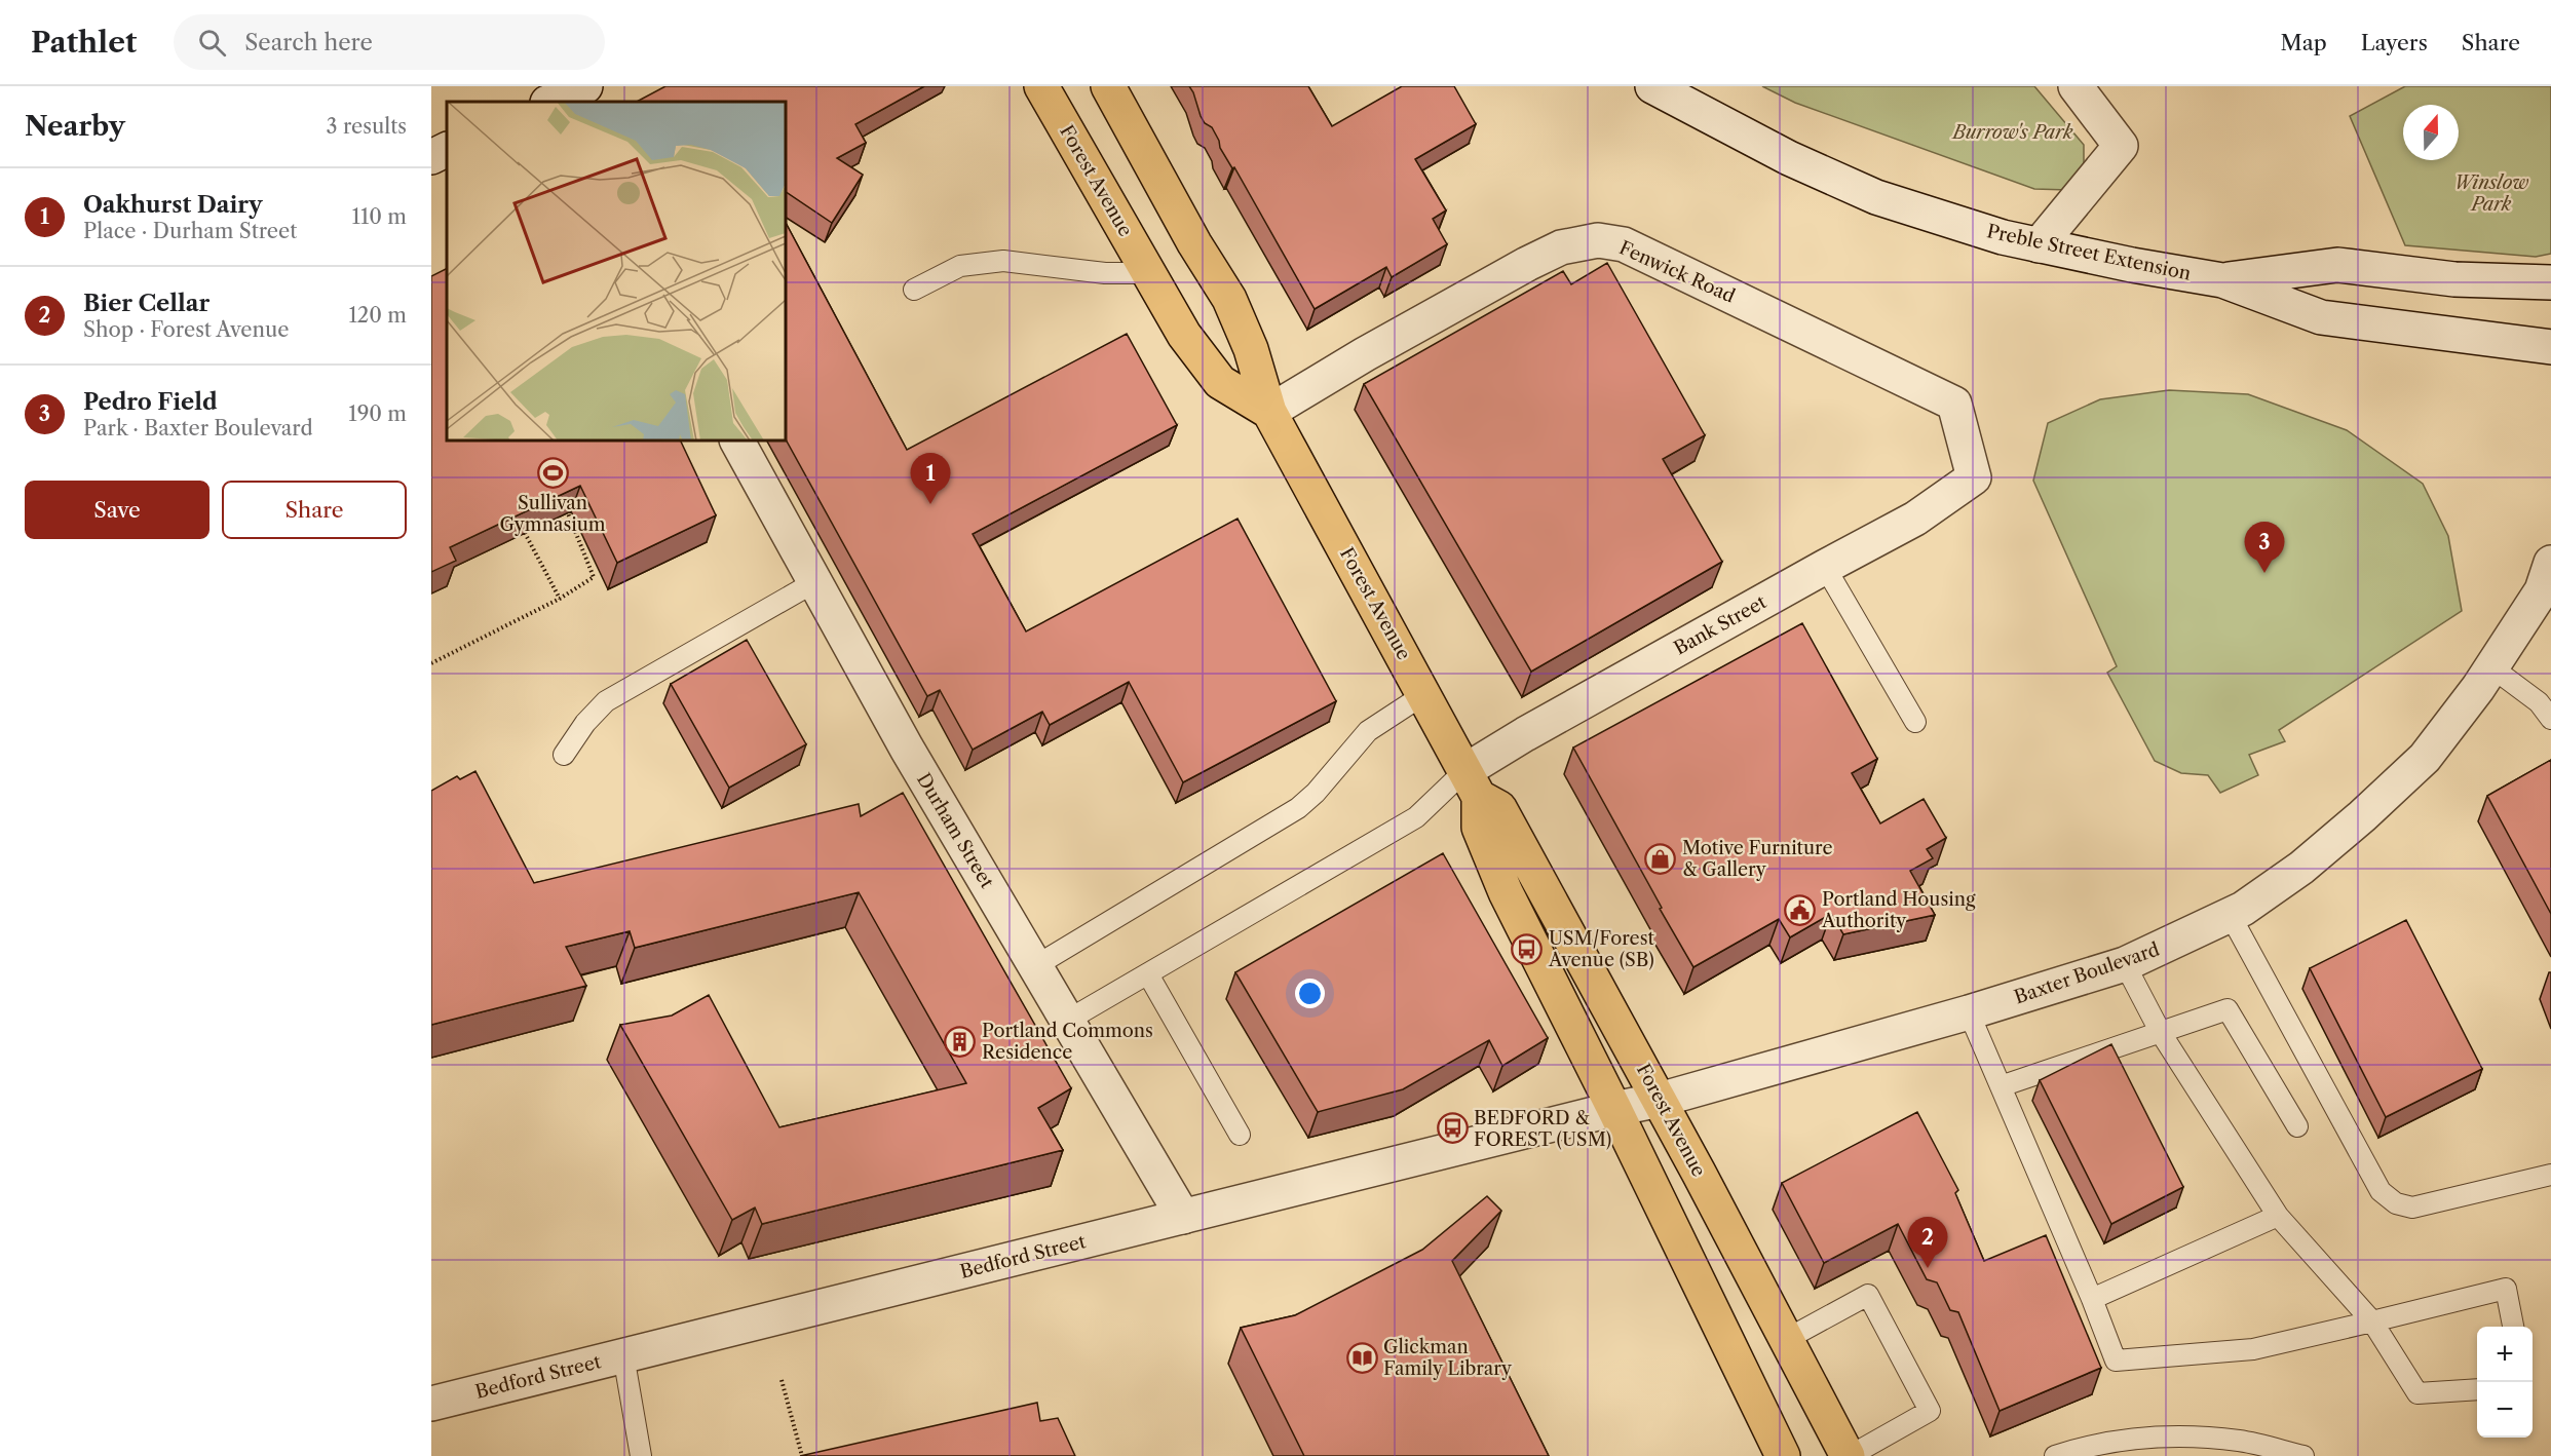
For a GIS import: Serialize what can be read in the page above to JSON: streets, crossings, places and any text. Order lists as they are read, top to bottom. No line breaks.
{"streets":{"highway":["Forest Avenue"],"street":["Preble Street Extension","Fenwick Road","Bank Street","Durham Street","Baxter Boulevard","Bedford Street"]},"crossings":[["Forest Avenue","Fenwick Road"],["Forest Avenue","Bank Street"],["Forest Avenue","Baxter Boulevard"],["Forest Avenue","Bedford Street"],["Fenwick Road","Bank Street"],["Durham Street","Bedford Street"],["Baxter Boulevard","Bedford Street"]],"parks":["Burrow's Park","Winslow Park"],"places":{"sports":["Sullivan Gymnasium"],"shop":["Motive Furniture & Gallery"],"public building":["Portland Housing Authority"],"bus stop":["USM/Forest Avenue (SB)","BEDFORD & FOREST (USM)"],"building":["Portland Commons Residence"],"library":["Glickman Family Library"]},"north":"top","page":{"header":"Pathlet","search":"Search here","nav":["Map","Layers","Share"],"heading":["Nearby","3 results"],"list":[{"mark":"1","name":"Oakhurst Dairy","note":"Place · Durham Street","value":"110 m"},{"mark":"2","name":"Bier Cellar","note":"Shop · Forest Avenue","value":"120 m"},{"mark":"3","name":"Pedro Field","note":"Park · Baxter Boulevard","value":"190 m"}],"pins":["1","3","2"],"buttons":["Save","Share"],"map_buttons":["+","−"]}}
